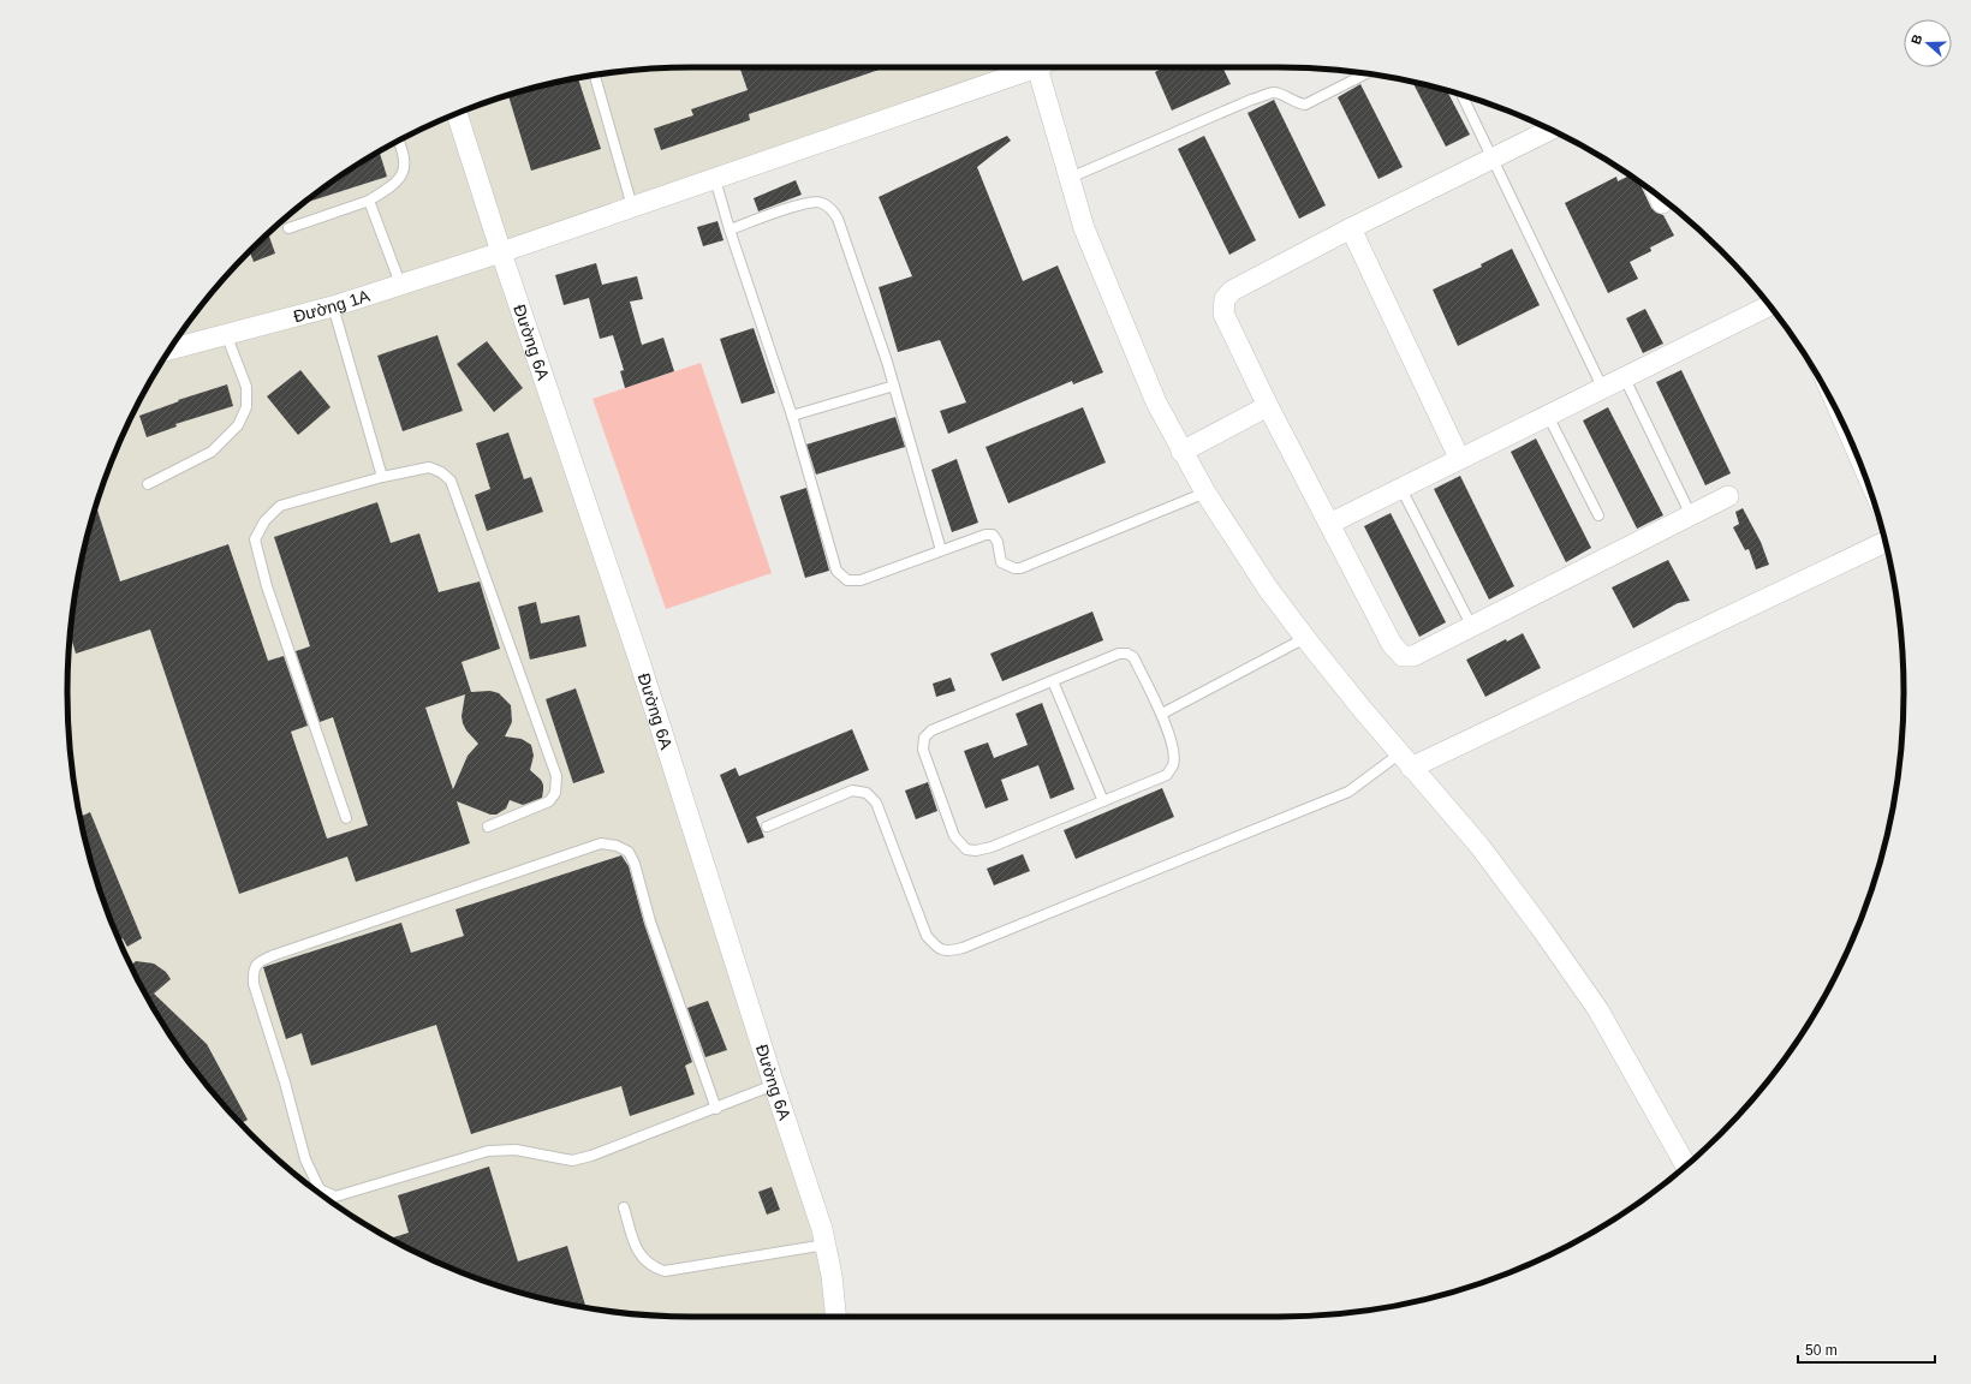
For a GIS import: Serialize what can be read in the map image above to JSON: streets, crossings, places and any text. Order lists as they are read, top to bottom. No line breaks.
{"streets":{"street":["Đường 1A","Đường 6A"]},"crossings":[["Đường 1A","Đường 6A"]],"scale_bar":"50 m","north":"left"}
